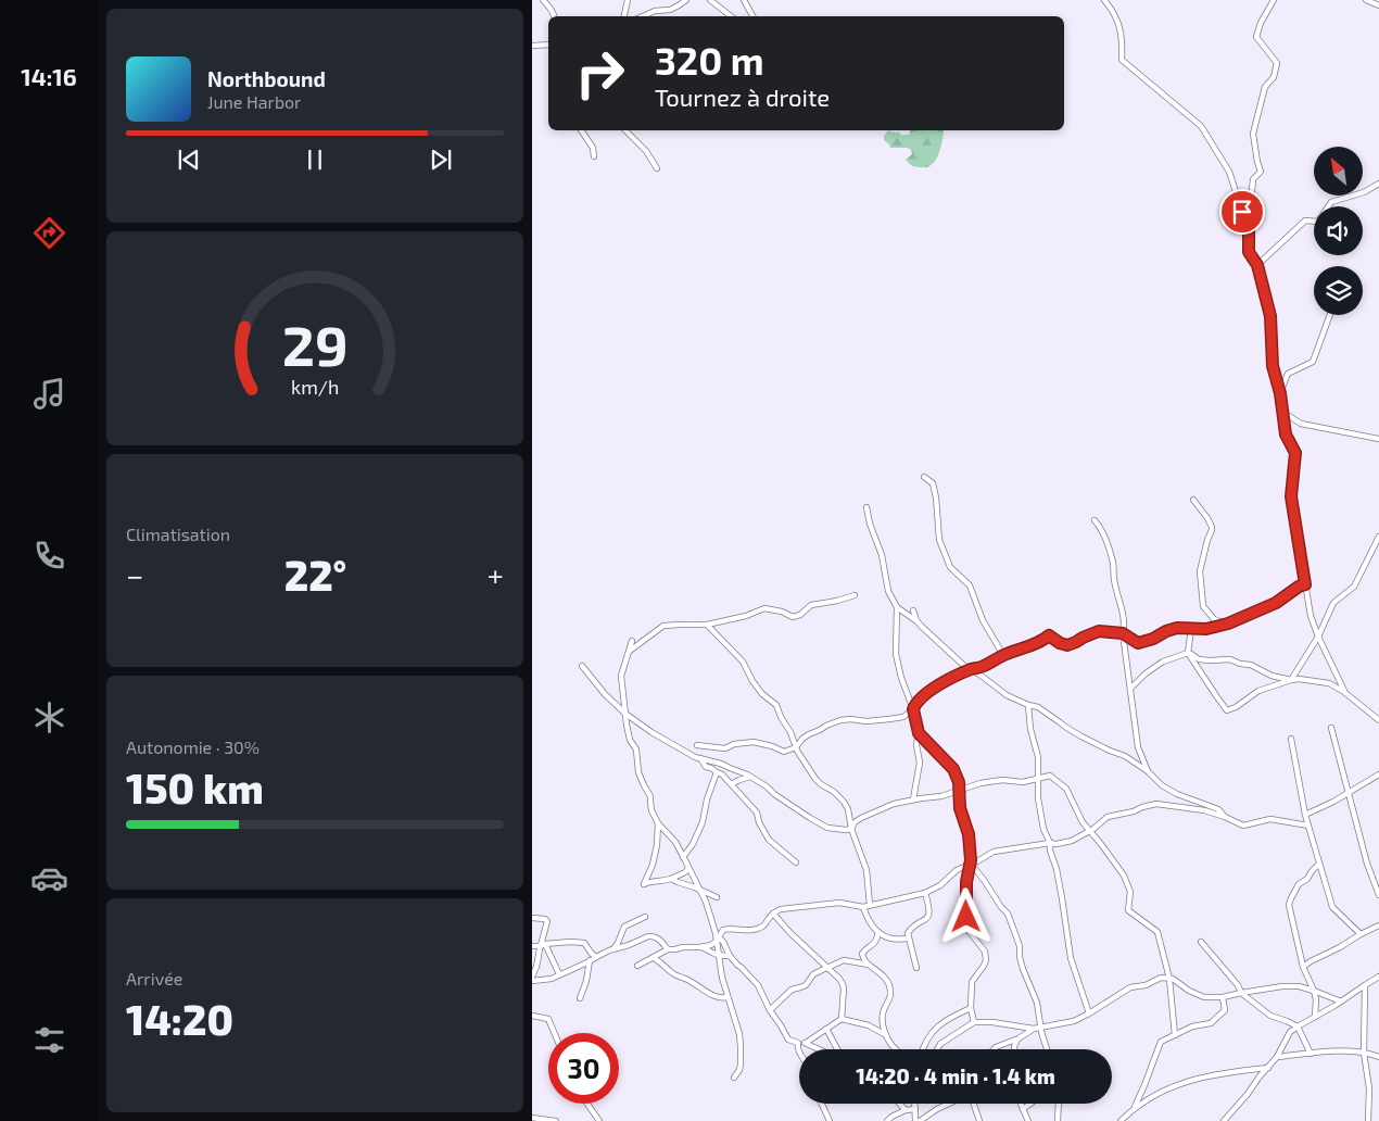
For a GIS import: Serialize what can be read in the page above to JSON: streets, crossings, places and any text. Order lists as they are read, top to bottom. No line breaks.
{"north":"top left","page":{"tabs":"14:16","turn":["320 m","Tournez à droite"],"song":["Northbound","June Harbor"],"tile":["Climatisation",["Autonomie · 30%","150 km"],["Arrivée","14:20"]],"heat":["−","22°","+"],"limit":"30","trip":"14:20 · 4 min · 1.4 km","gauge":["29","km/h"]}}
